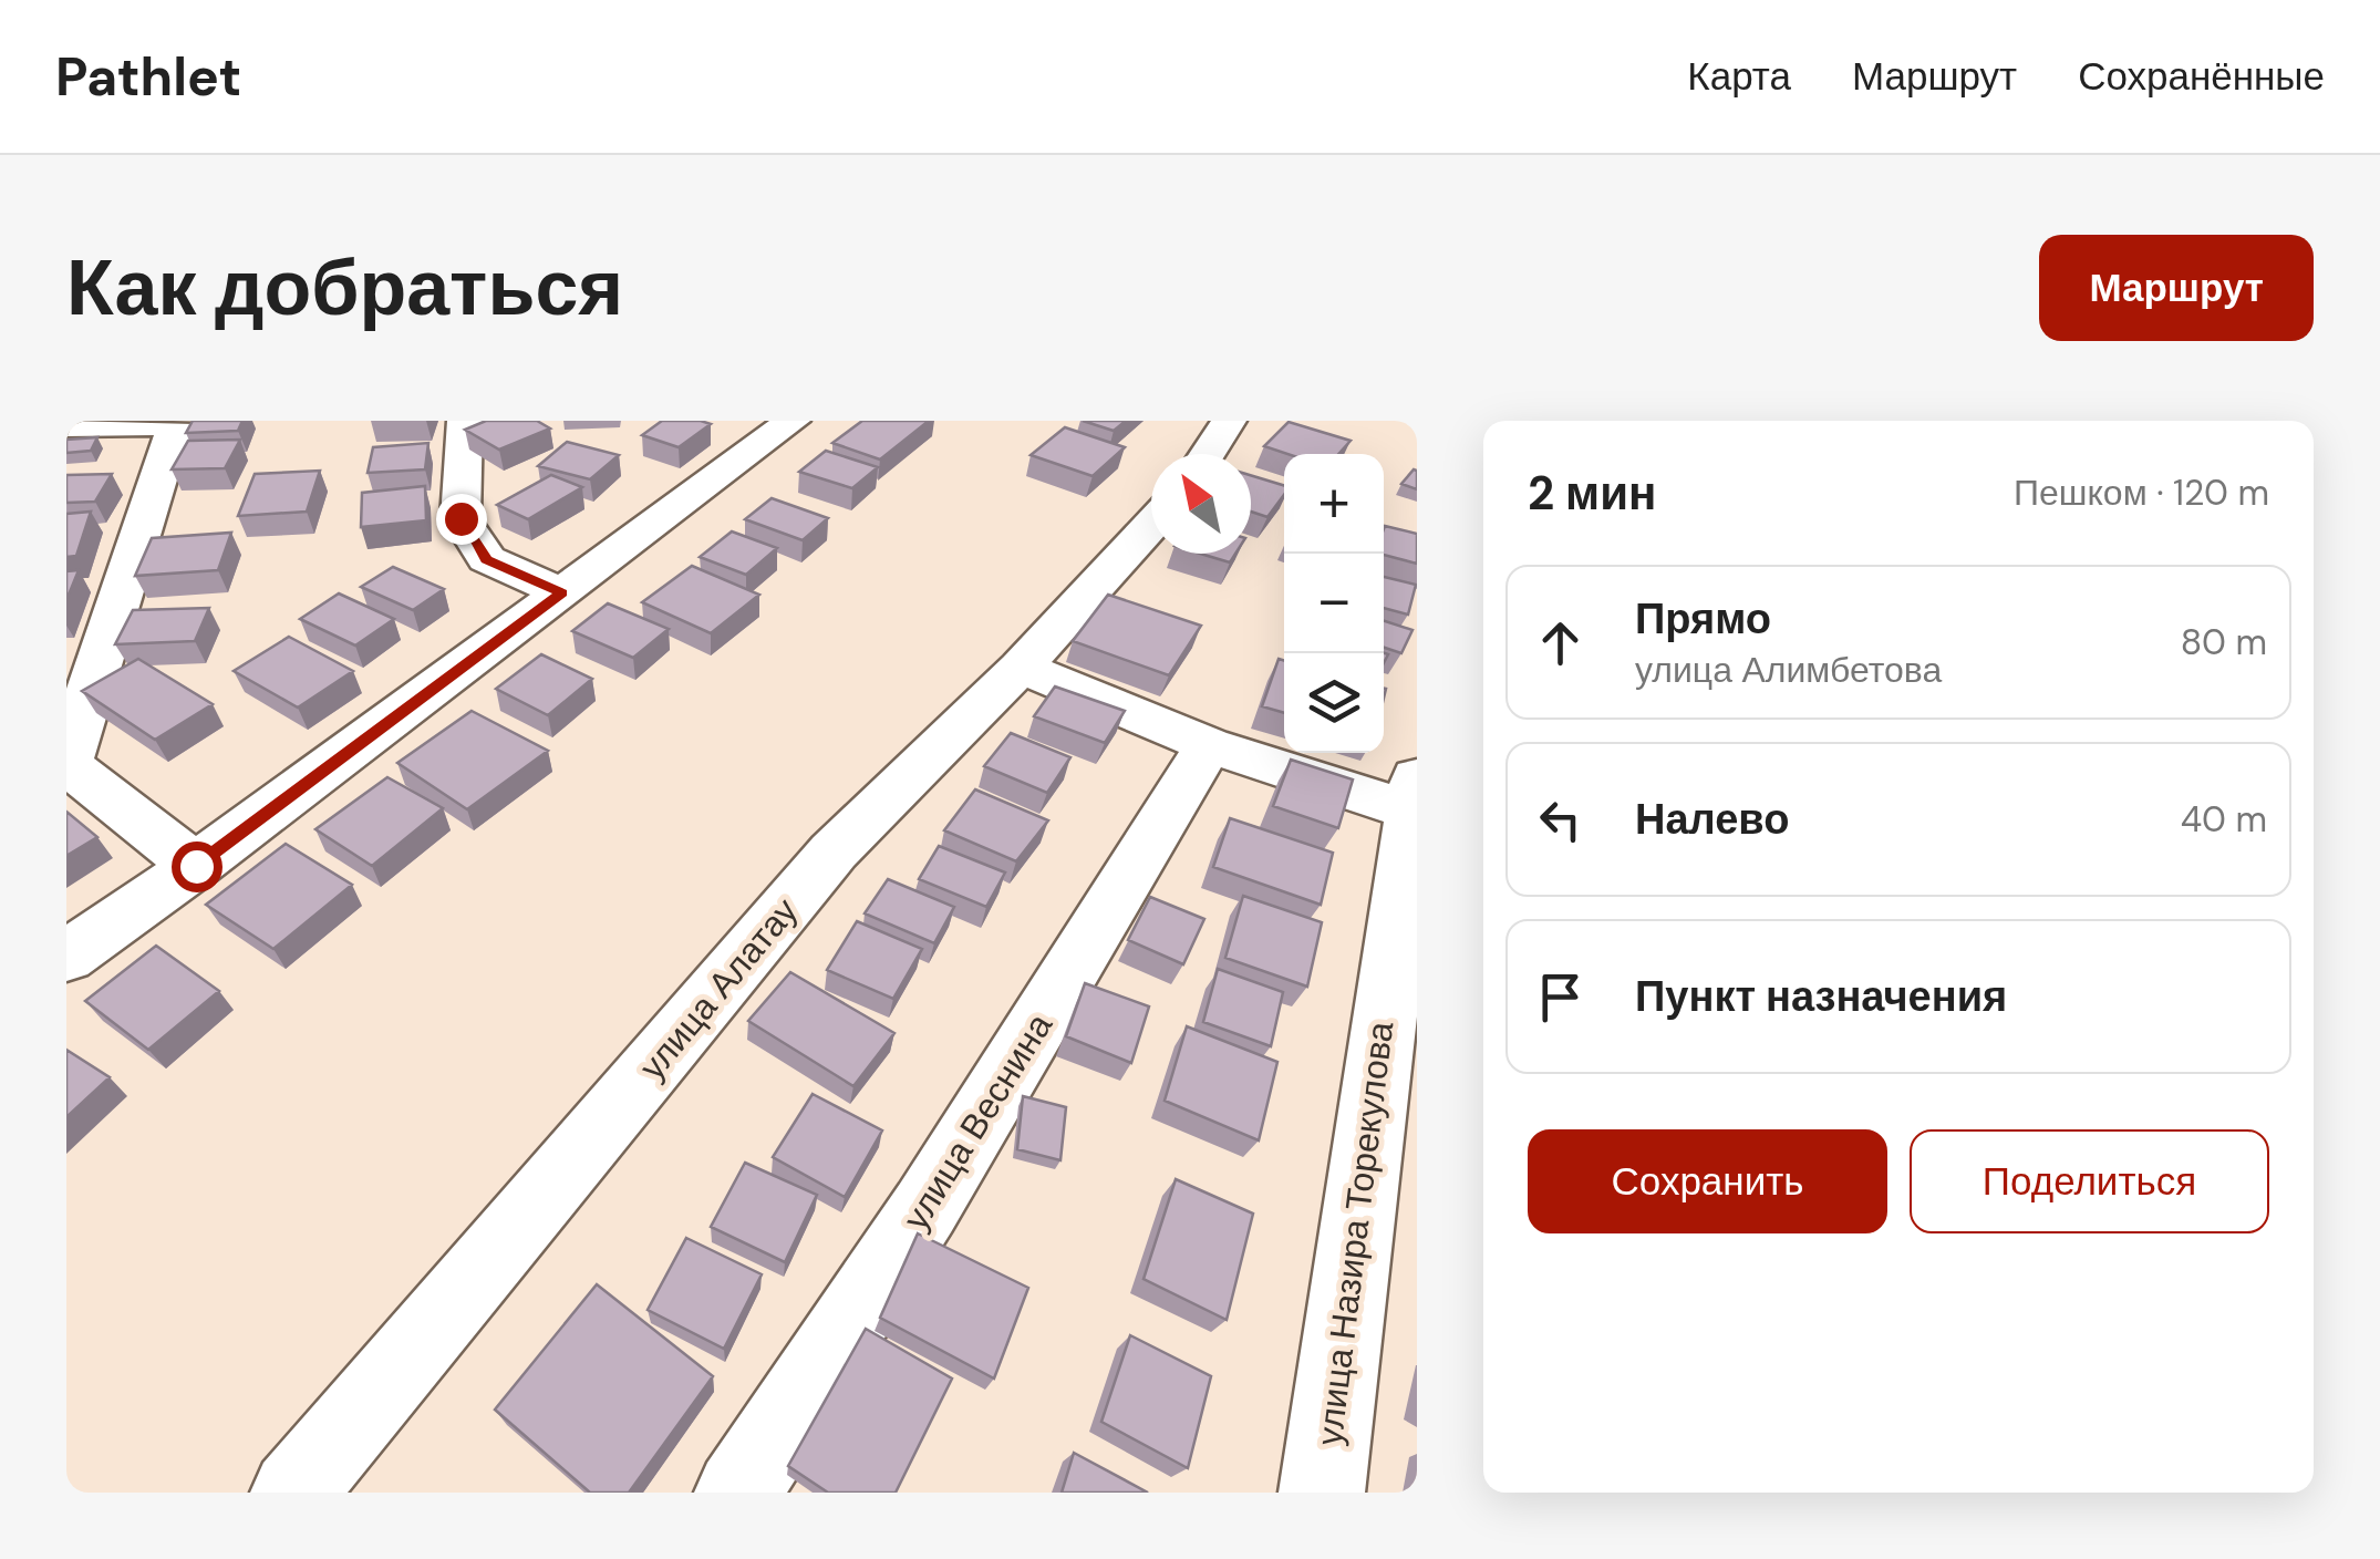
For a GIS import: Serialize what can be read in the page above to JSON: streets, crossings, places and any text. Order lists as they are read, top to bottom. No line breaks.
{"streets":{"street":["улица Алатау","улица Веснина","улица Назира Торекулова"]},"north":"top left","page":{"header":"Pathlet","nav":["Карта","Маршрут","Сохранённые"],"buttons":["Маршрут",["Сохранить","Поделиться"]],"title":"Как добраться","heading":["2 мин","Пешком · 120 m"],"map_buttons":["+","−"],"list":[["Прямо","улица Алимбетова","80 m"],["Налево","40 m"],"Пункт назначения"]}}
